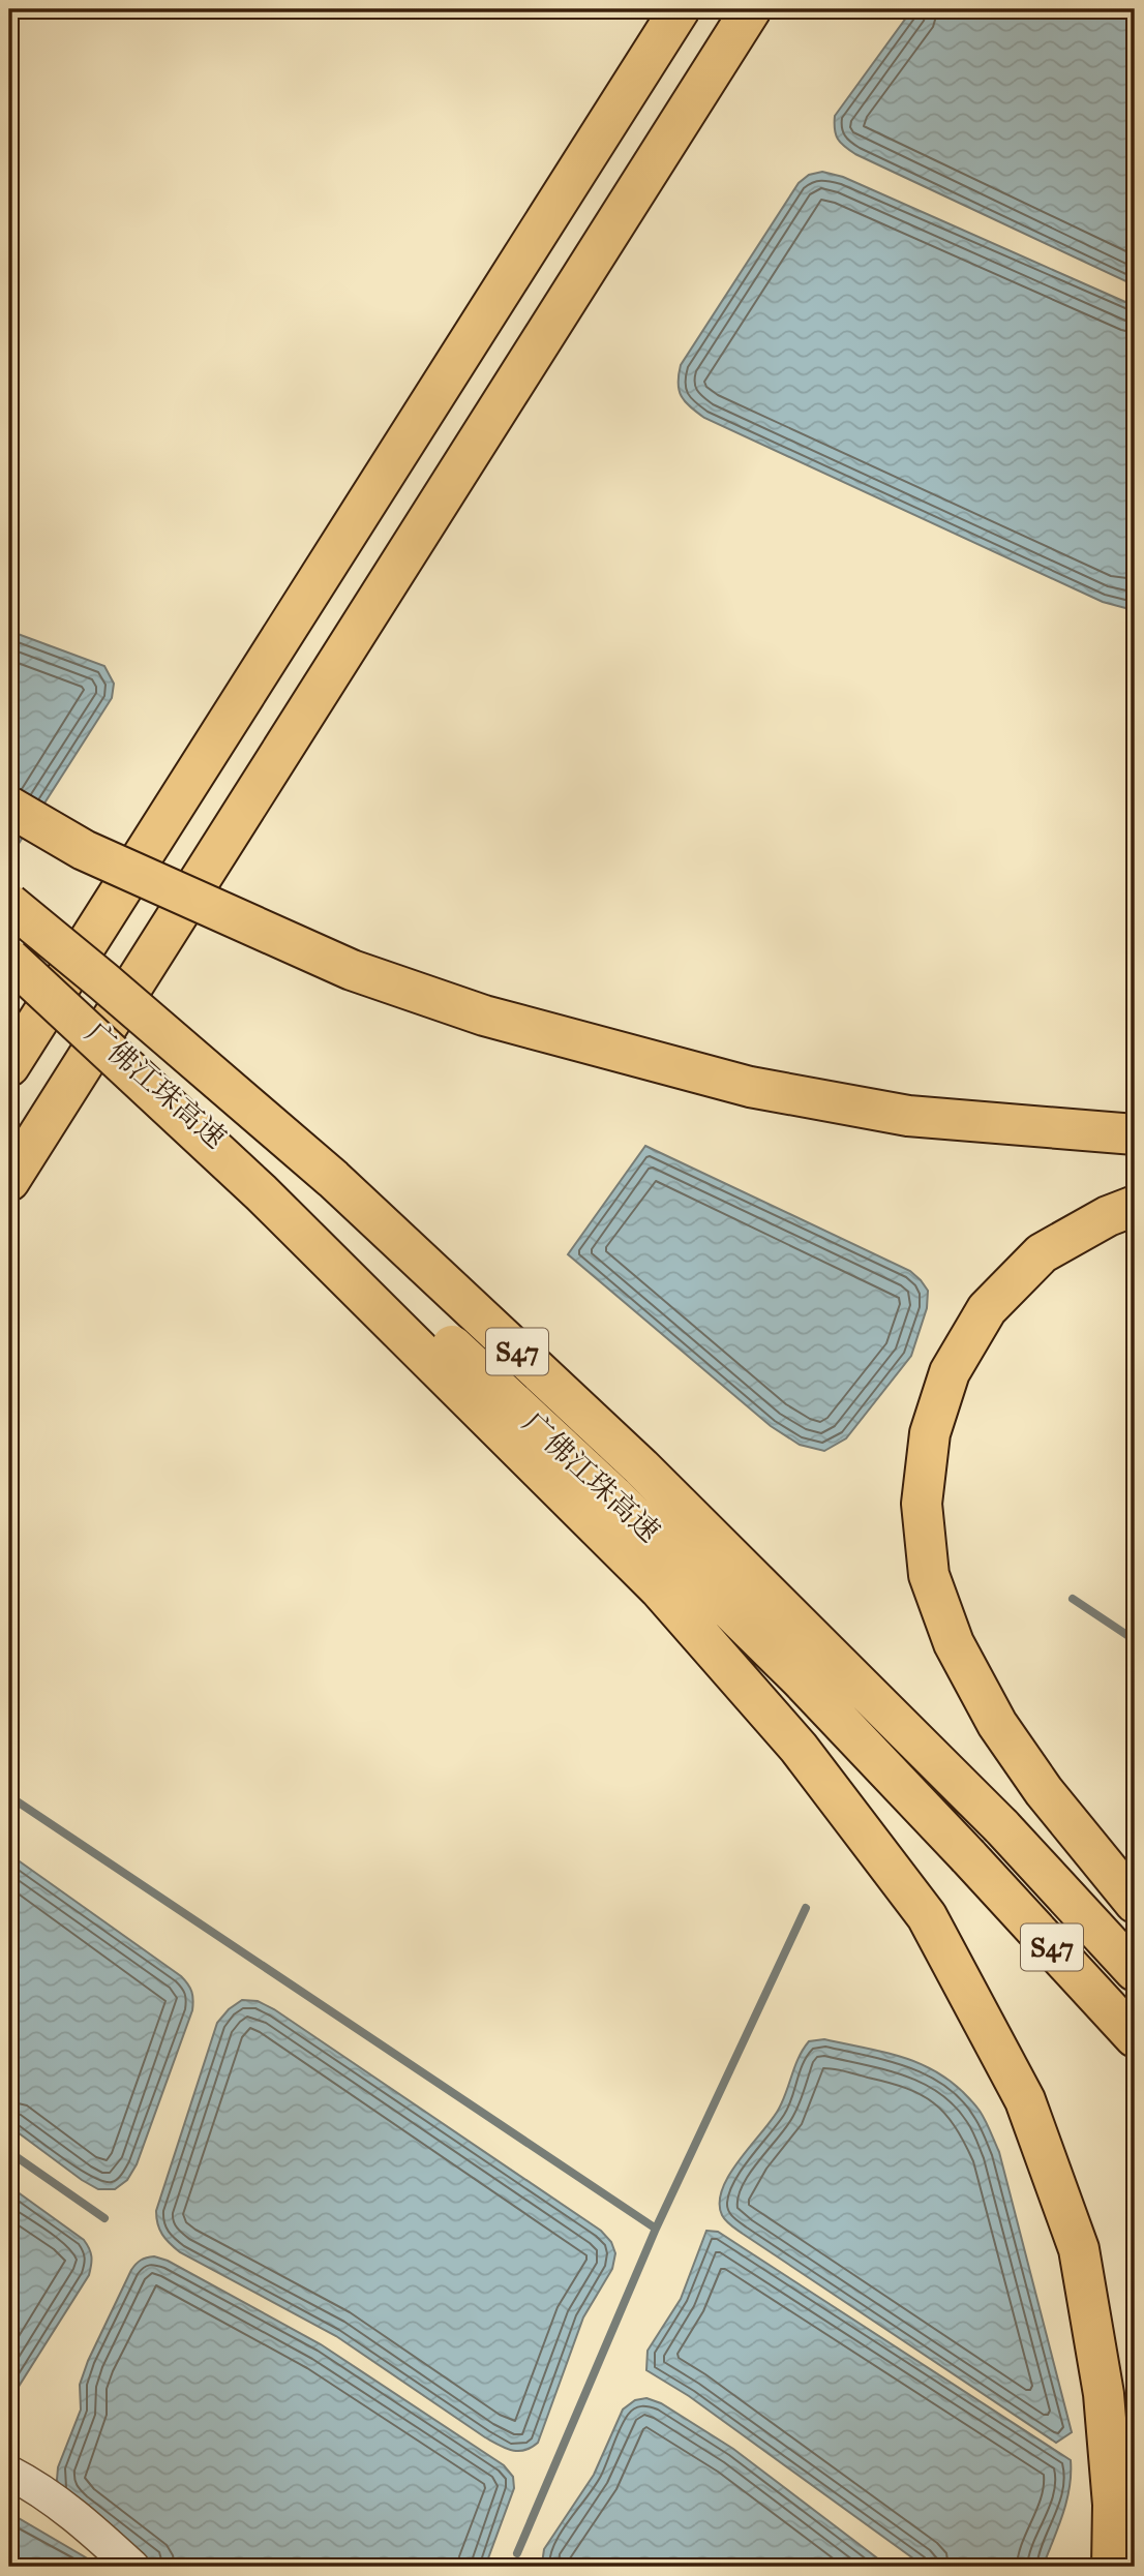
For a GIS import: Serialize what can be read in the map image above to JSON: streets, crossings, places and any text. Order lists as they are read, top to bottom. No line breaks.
{"streets":{"main road":["广佛江珠高速","S47"]}}
